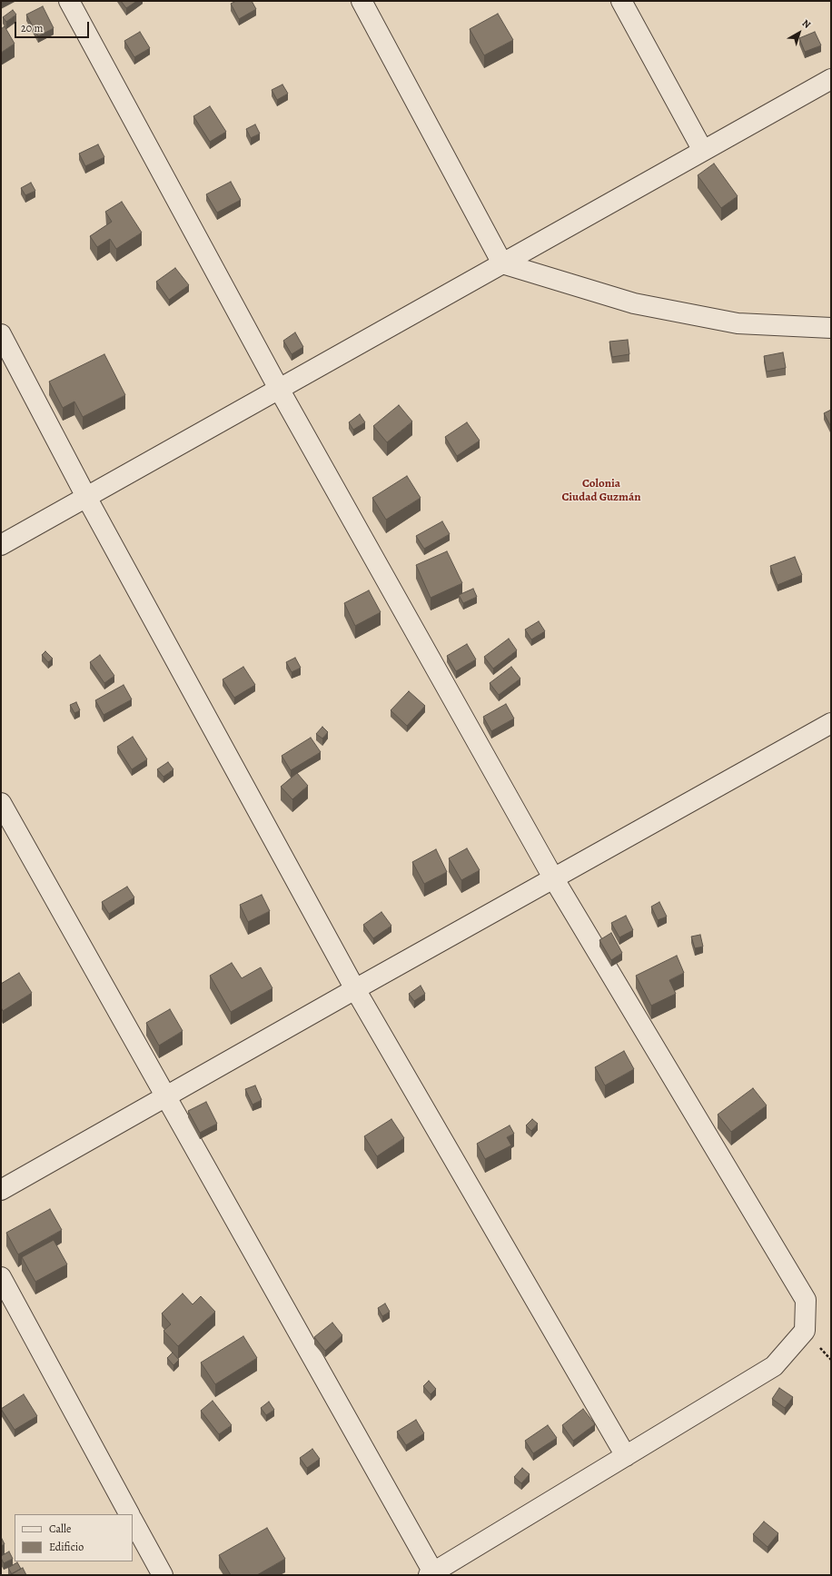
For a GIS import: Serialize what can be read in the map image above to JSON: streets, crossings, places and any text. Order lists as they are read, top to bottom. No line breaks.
{"districts":["Colonia Ciudad Guzmán"],"legend":["Calle","Edificio"],"scale_bar":"20 m","north":"top right"}
